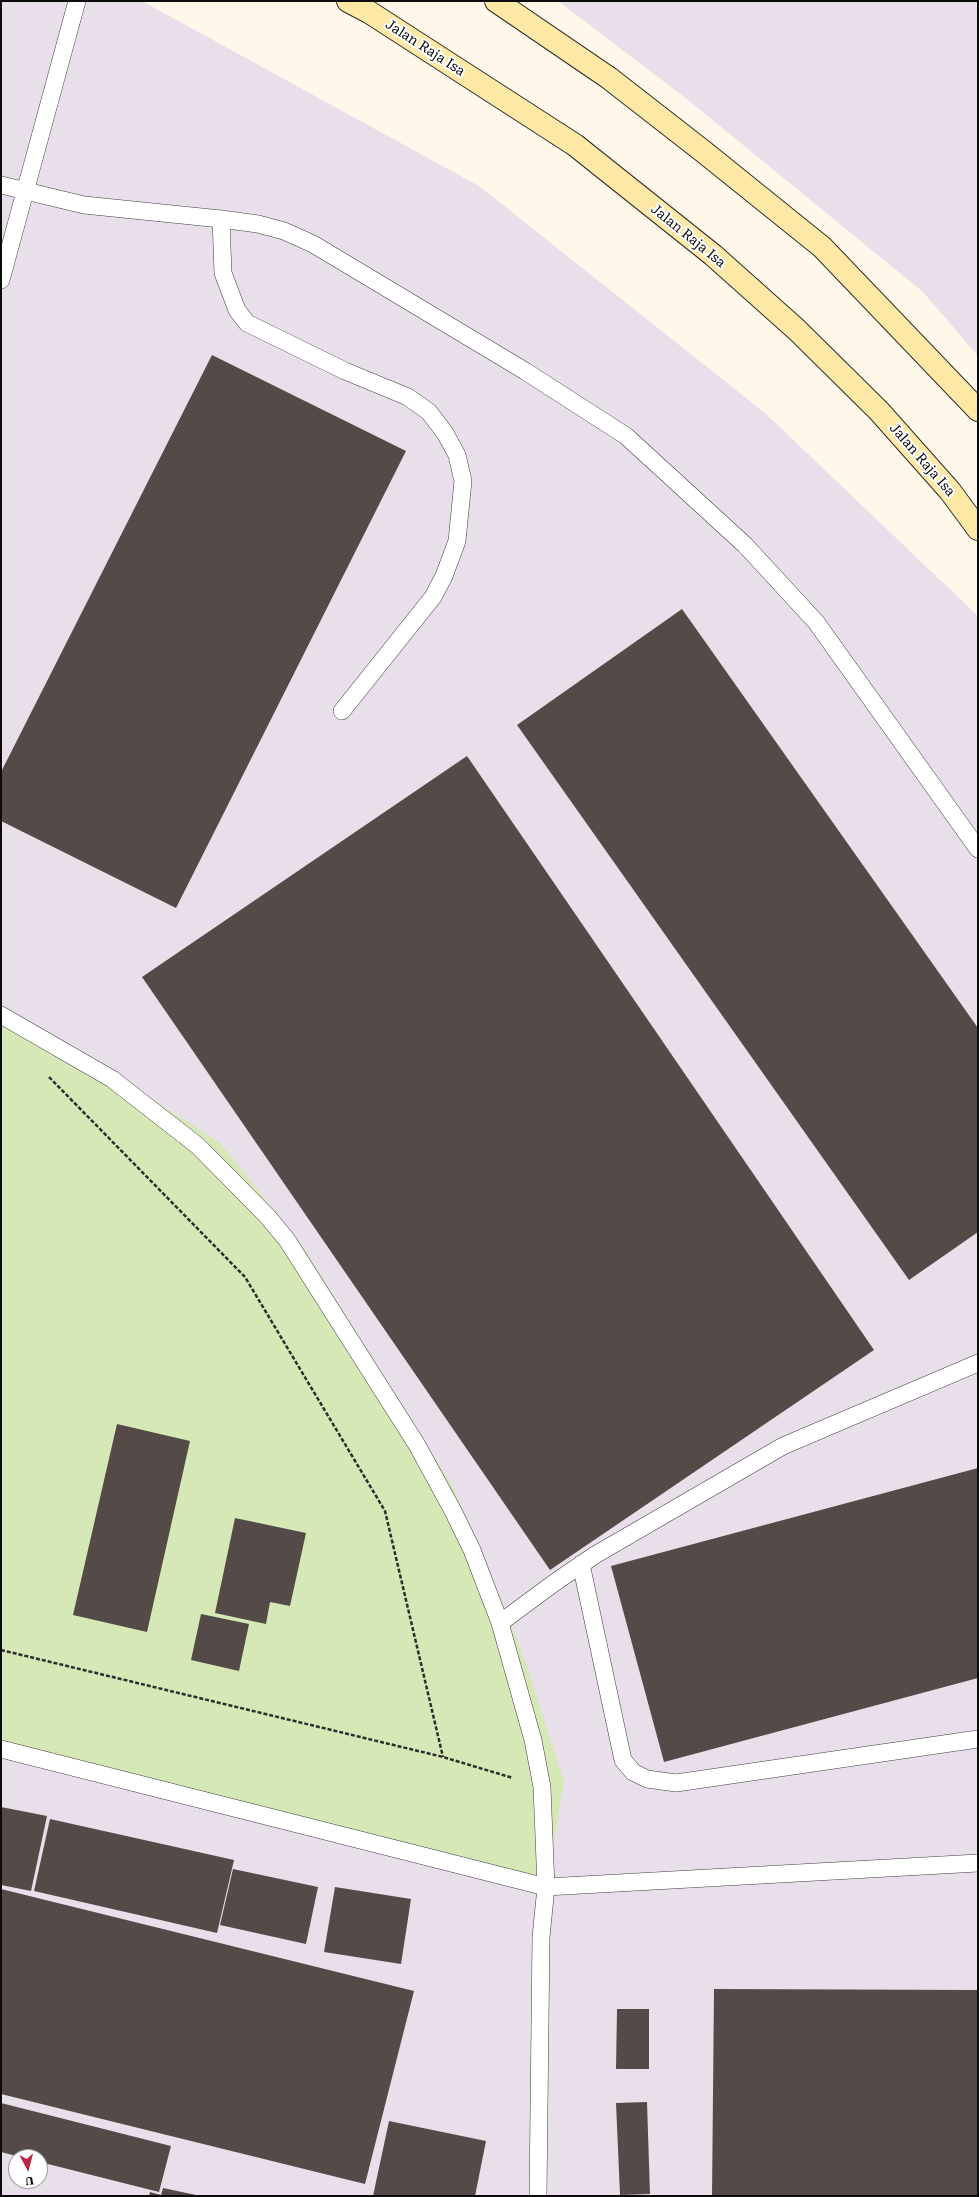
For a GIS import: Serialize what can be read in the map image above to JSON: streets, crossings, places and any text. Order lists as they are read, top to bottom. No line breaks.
{"streets":{"main road":["Jalan Raja Isa"]},"north":"bottom"}
